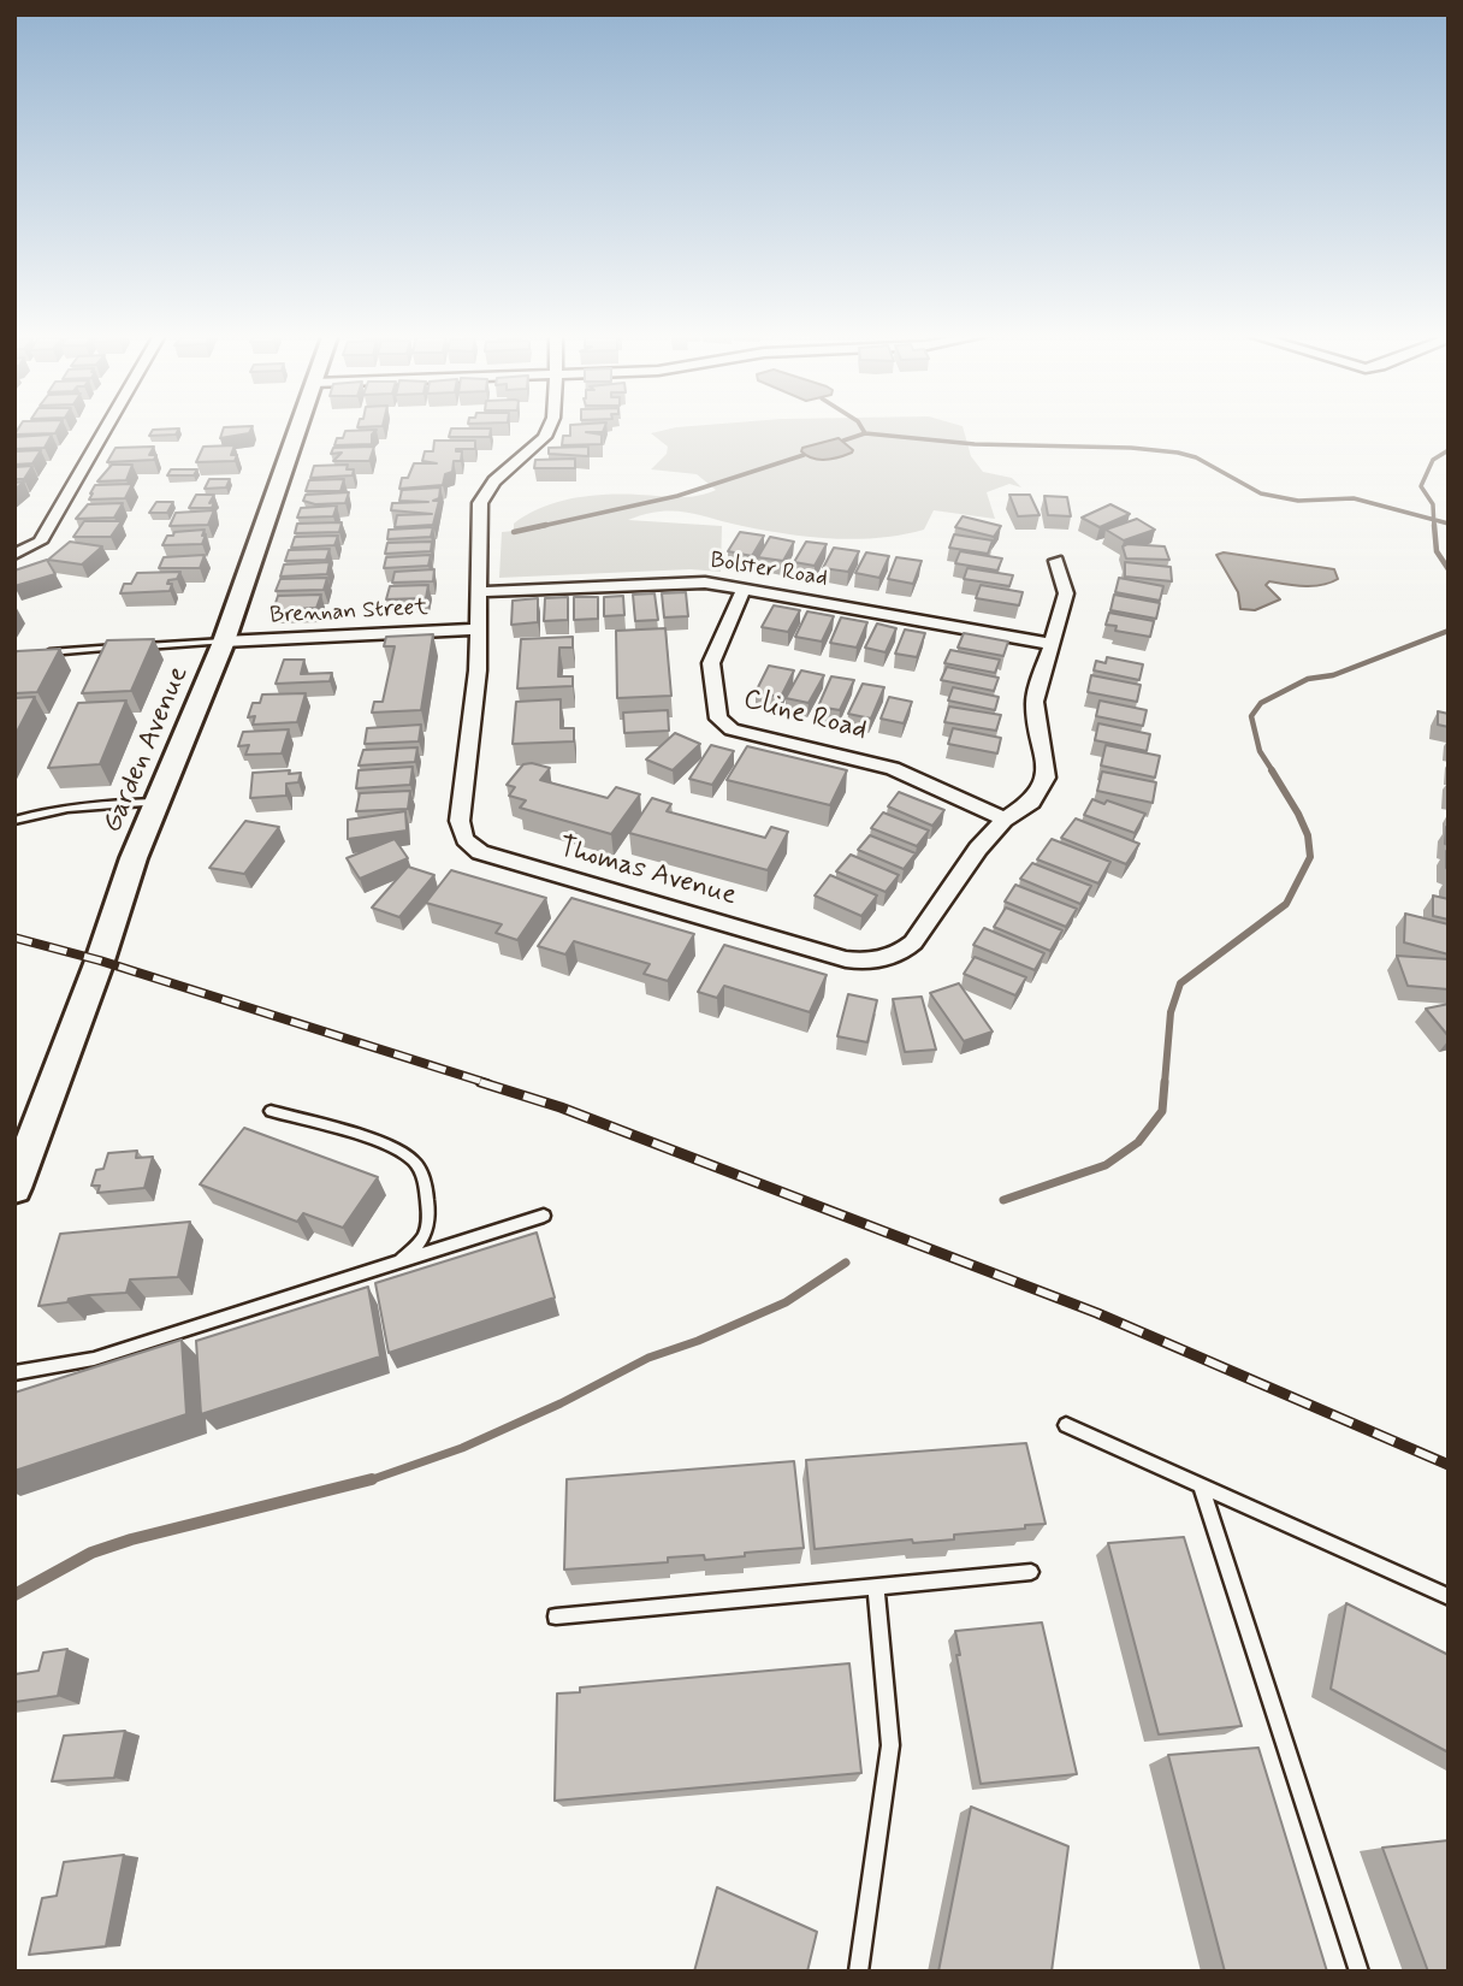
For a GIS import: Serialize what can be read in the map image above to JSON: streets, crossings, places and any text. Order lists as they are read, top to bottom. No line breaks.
{"streets":{"street":["Bolster Road","Brennan Street","Cline Road","Garden Avenue","Thomas Avenue"]},"crossings":[["Bolster Road","Cline Road"],["Bolster Road","Thomas Avenue"],["Brennan Street","Garden Avenue"],["Brennan Street","Thomas Avenue"],["Cline Road","Thomas Avenue"]]}
